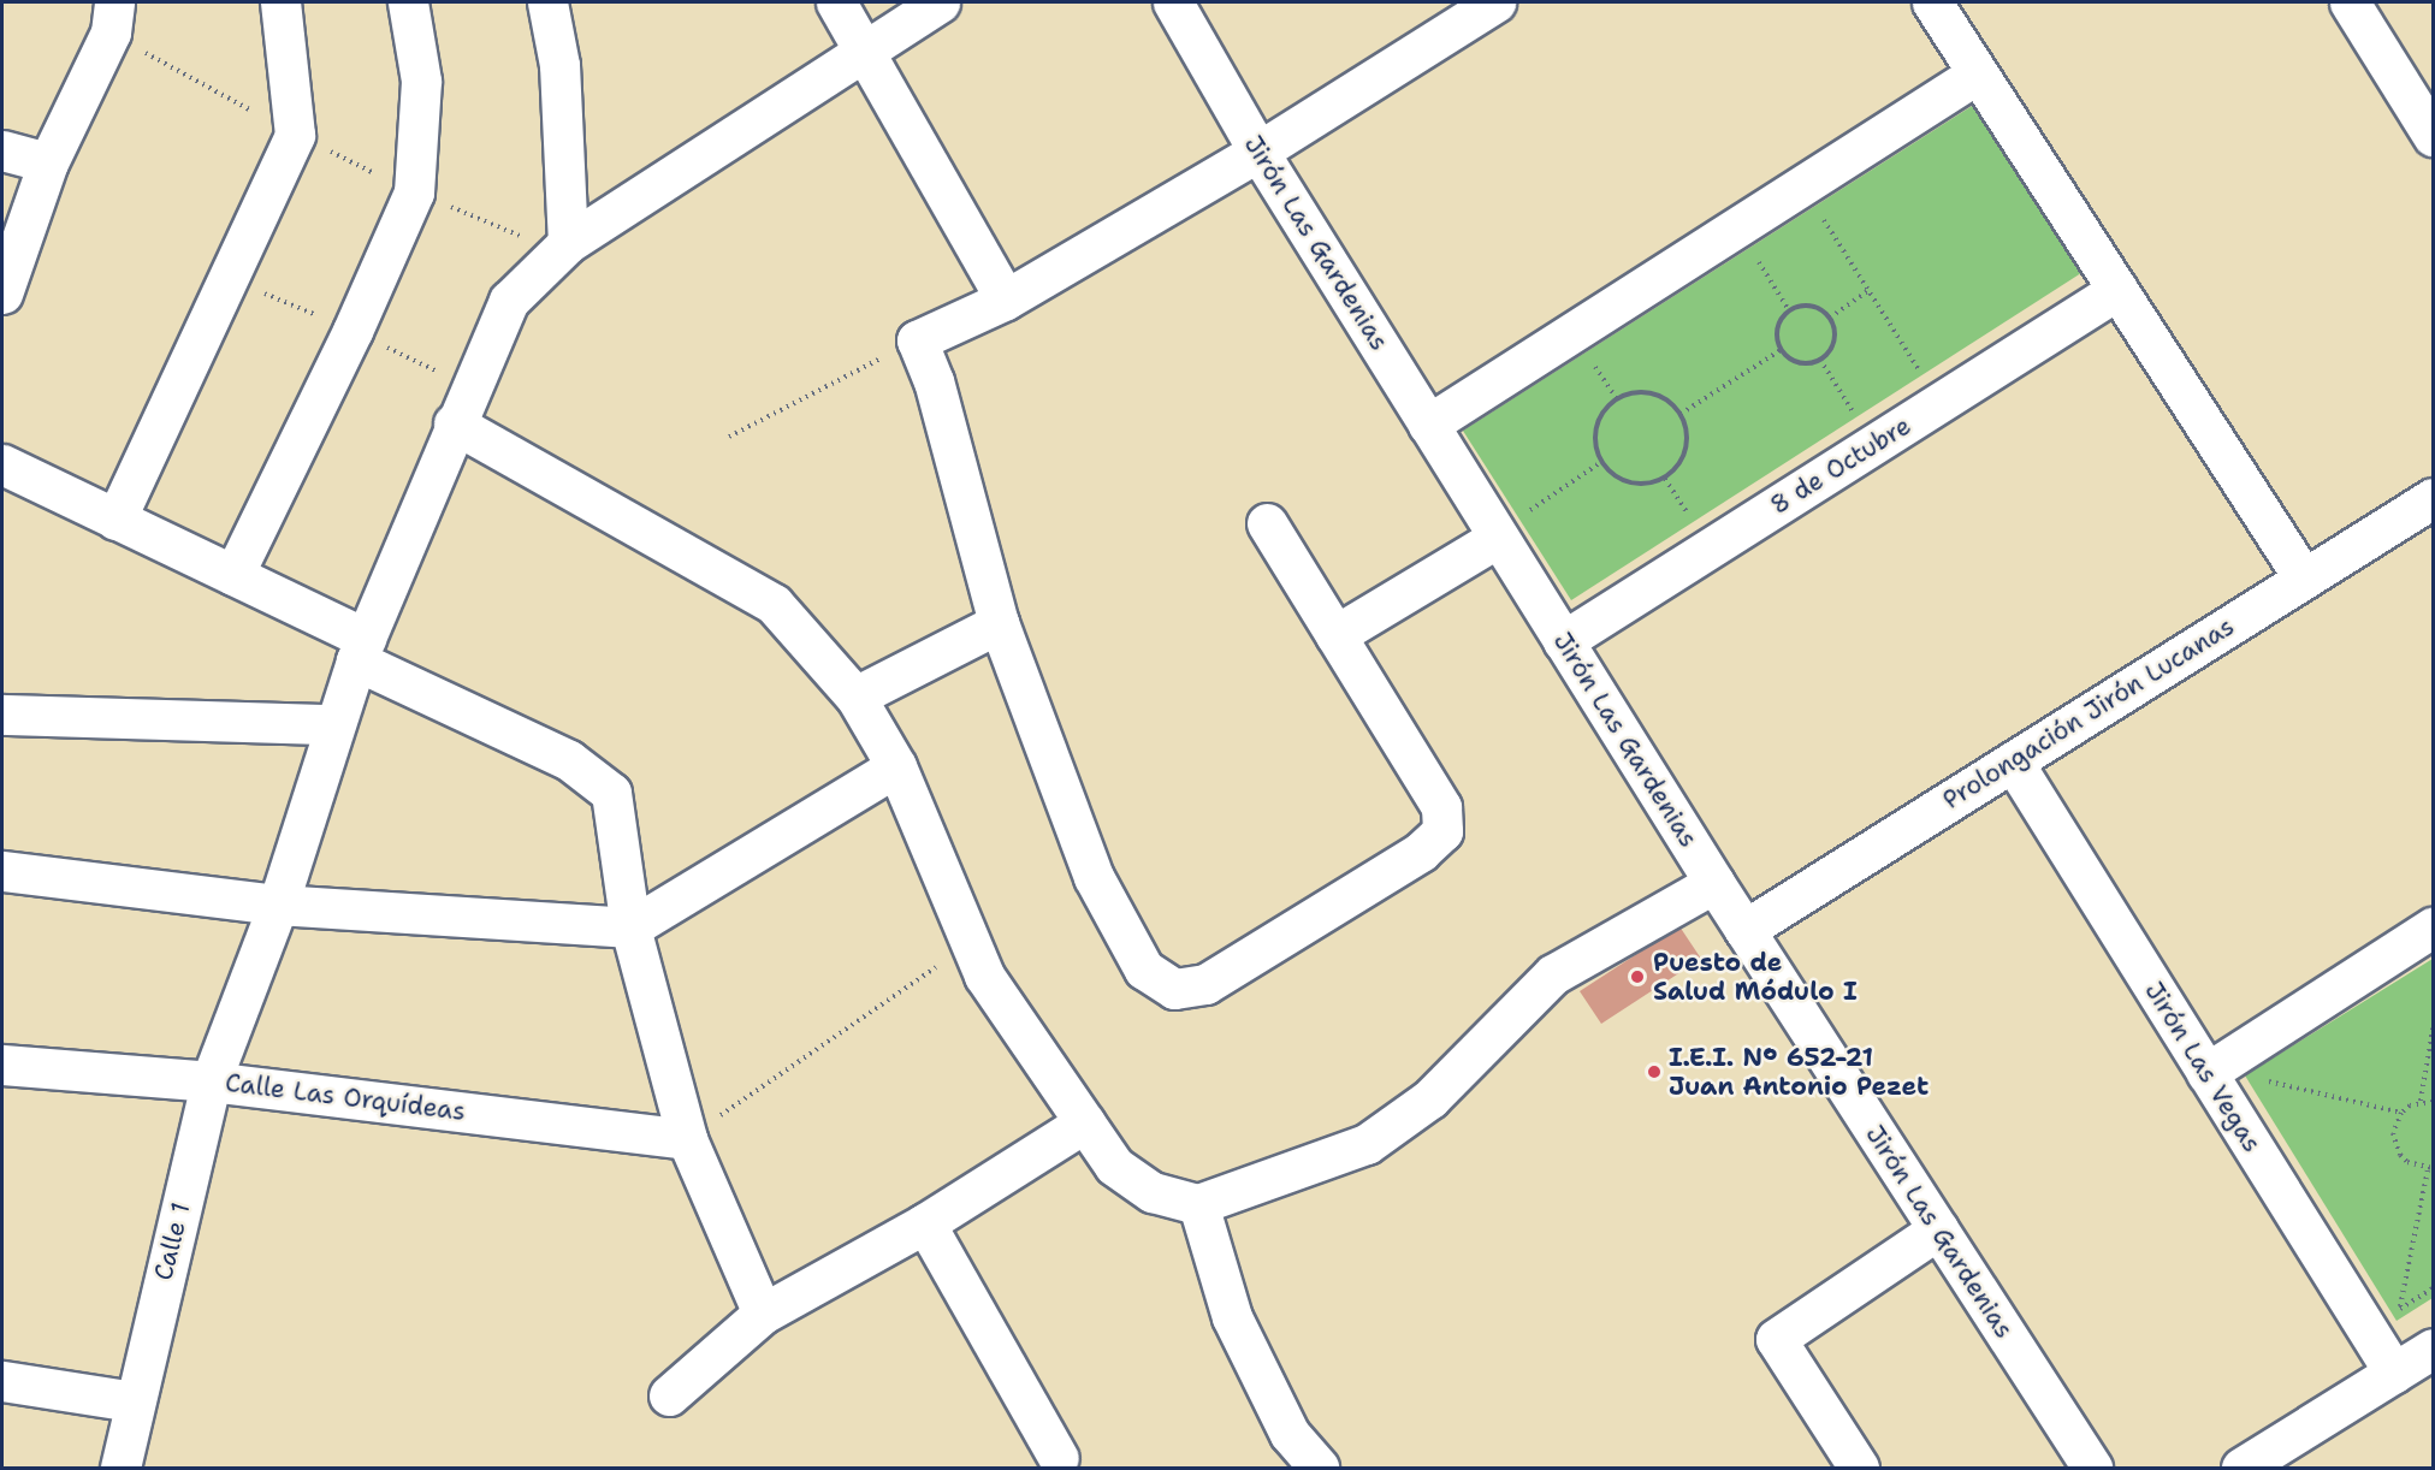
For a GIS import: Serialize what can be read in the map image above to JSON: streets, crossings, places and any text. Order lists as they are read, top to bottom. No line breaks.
{"streets":{"street":["Jirón Las Gardenias","8 de Octubre","Prolongación Jirón Lucanas","Jirón Las Vegas","Calle Las Orquídeas","Calle 1"]},"crossings":[["Jirón Las Gardenias","8 de Octubre"],["Jirón Las Gardenias","Prolongación Jirón Lucanas"],["Prolongación Jirón Lucanas","Jirón Las Vegas"],["Calle Las Orquídeas","Calle 1"]],"places":["Puesto de Salud Módulo I","I.E.I. N° 652-21 Juan Antonio Pezet"]}
